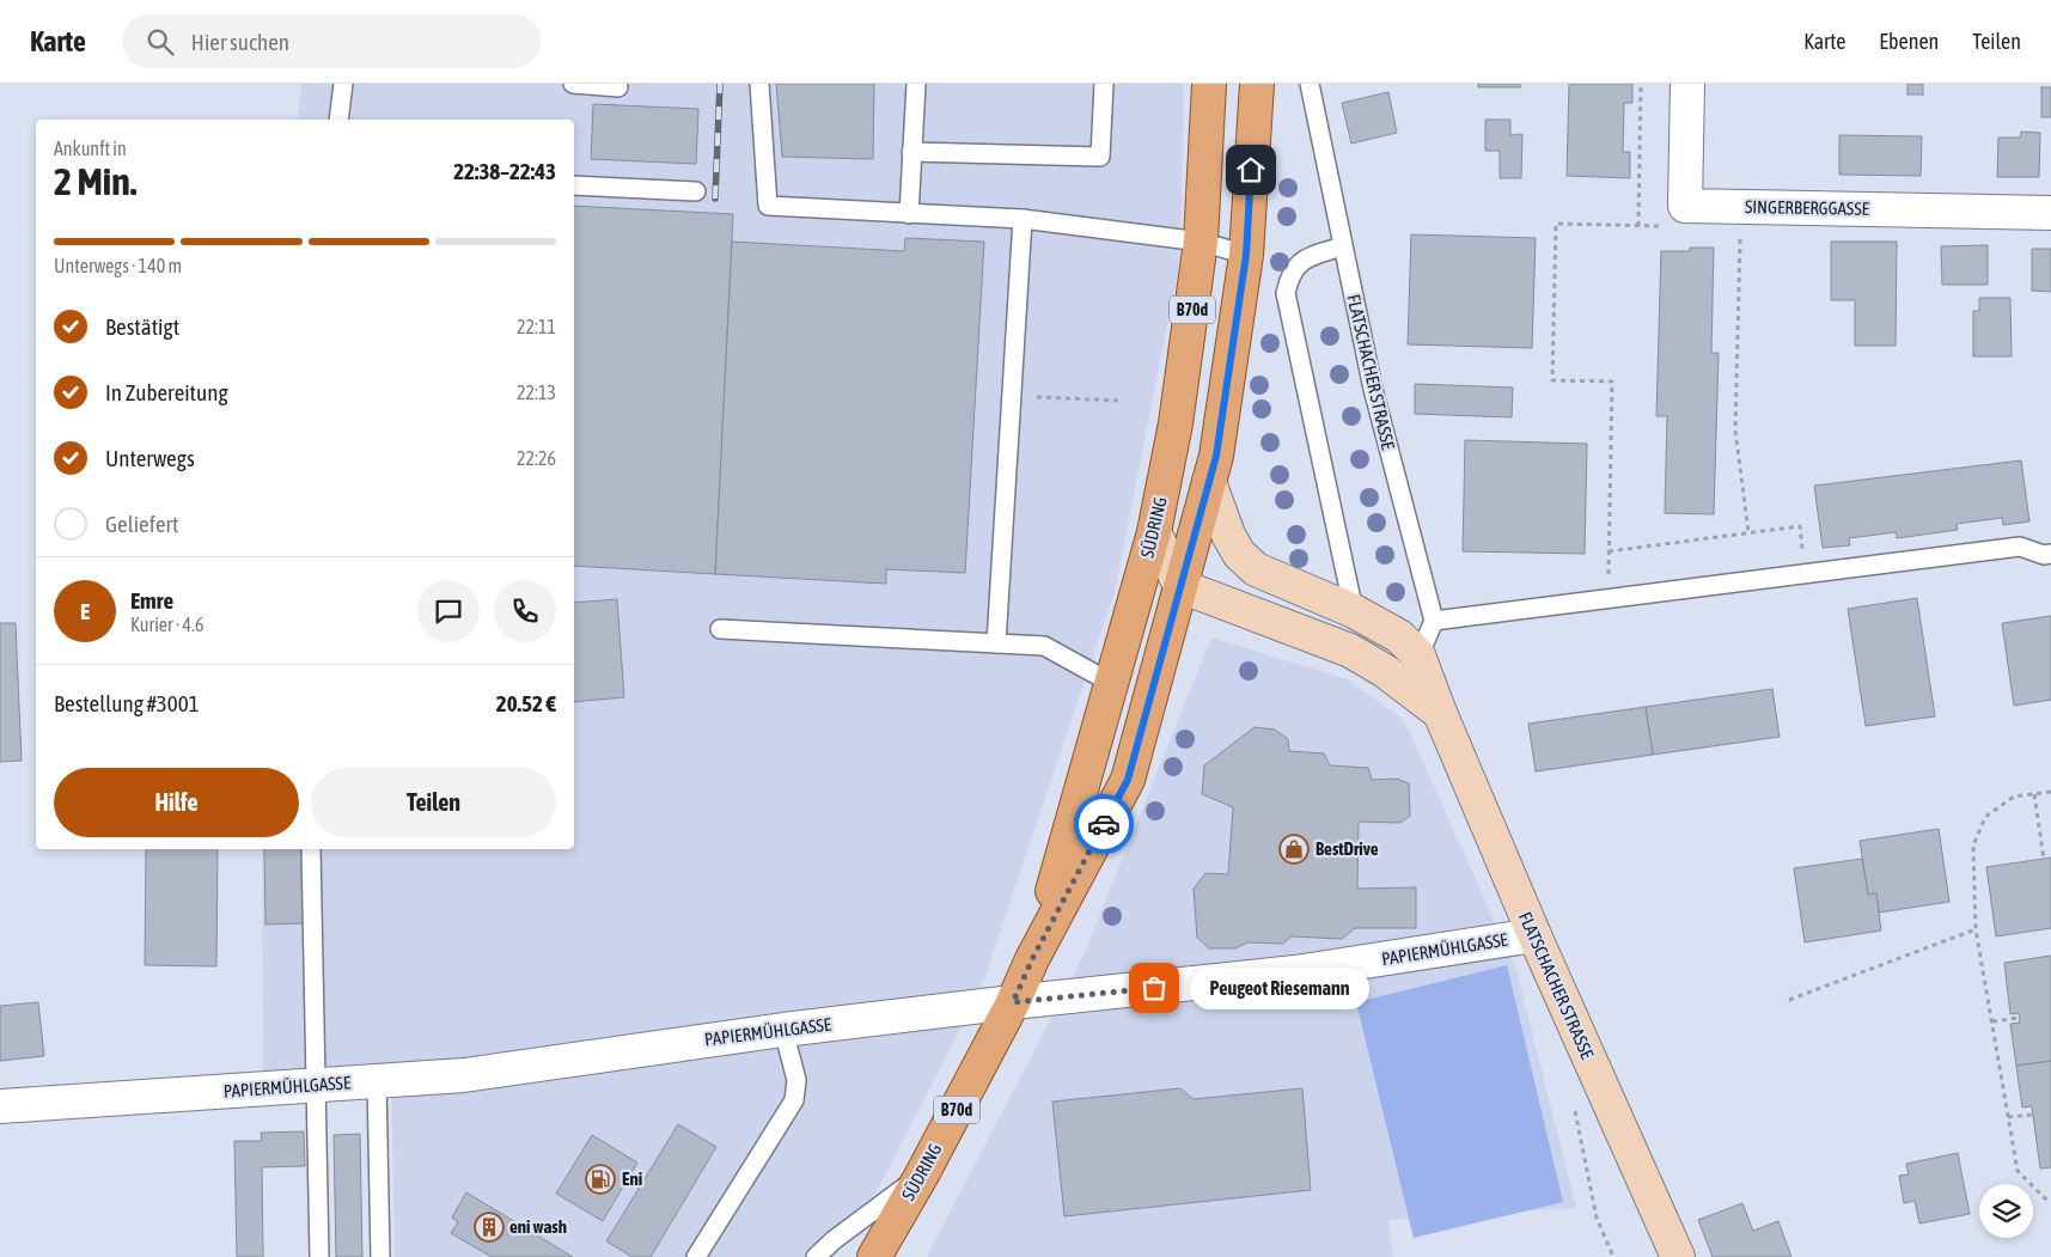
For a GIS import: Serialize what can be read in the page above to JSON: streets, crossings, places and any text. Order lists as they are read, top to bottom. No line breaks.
{"streets":{"main road":["B70d","SÜDRING"],"street":["SINGERBERGGASSE","FLATSCHACHER STRASSE","PAPIERMÜHLGASSE"]},"crossings":[["FLATSCHACHER STRASSE","SÜDRING"],["FLATSCHACHER STRASSE","PAPIERMÜHLGASSE"],["SÜDRING","PAPIERMÜHLGASSE"]],"places":{"shop":["BestDrive"],"other":["Peugeot Riesemann"],"fuel station":["Eni"],"building":["eni wash"]},"page":{"header":"Karte","search":"Hier suchen","nav":["Karte","Ebenen","Teilen"],"heading":["2 Min.","Ankunft in","22:38–22:43"],"panel":["Emre","Kurier · 4.6","Bestellung #3001","20.52 €"],"bar":"Unterwegs · 140 m","list":[["Bestätigt","22:11"],["In Zubereitung","22:13"],["Unterwegs","22:26"],"Geliefert"],"round":"E","buttons":["Hilfe","Teilen"],"bubble":"Peugeot Riesemann"}}
